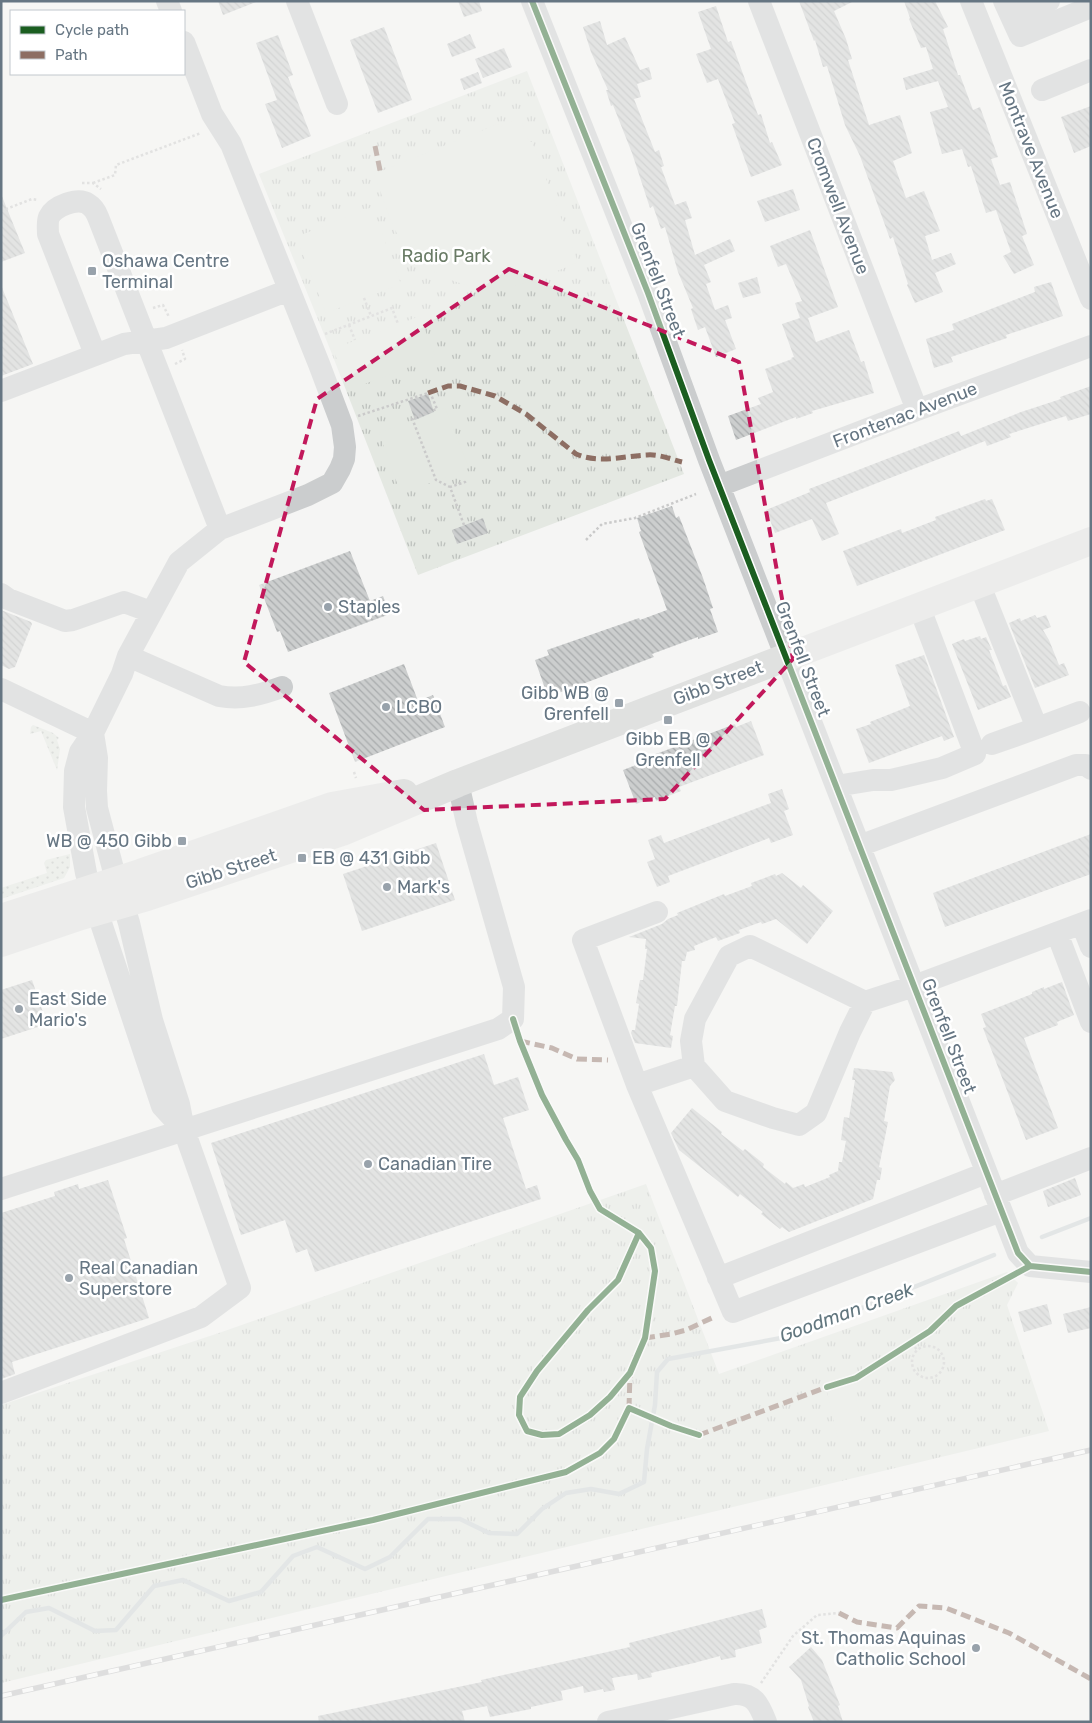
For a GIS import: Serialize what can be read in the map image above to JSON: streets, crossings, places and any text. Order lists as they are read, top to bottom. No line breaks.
{"streets":{"main road":["Gibb Street"],"street":["Montrave Avenue","Cromwell Avenue","Grenfell Street","Frontenac Avenue"]},"crossings":[["Cromwell Avenue","Frontenac Avenue"],["Grenfell Street","Frontenac Avenue"],["Grenfell Street","Gibb Street"]],"water":["Goodman Creek"],"parks":["Radio Park"],"places":{"transit":["Oshawa Centre Terminal","Gibb WB @ Grenfell","Gibb EB @ Grenfell","WB @ 450 Gibb","EB @ 431 Gibb"],"other":["Staples","LCBO","Mark's","East Side Mario's","Canadian Tire","Real Canadian Superstore","St. Thomas Aquinas Catholic School"]},"legend":["Cycle path","Path"]}
